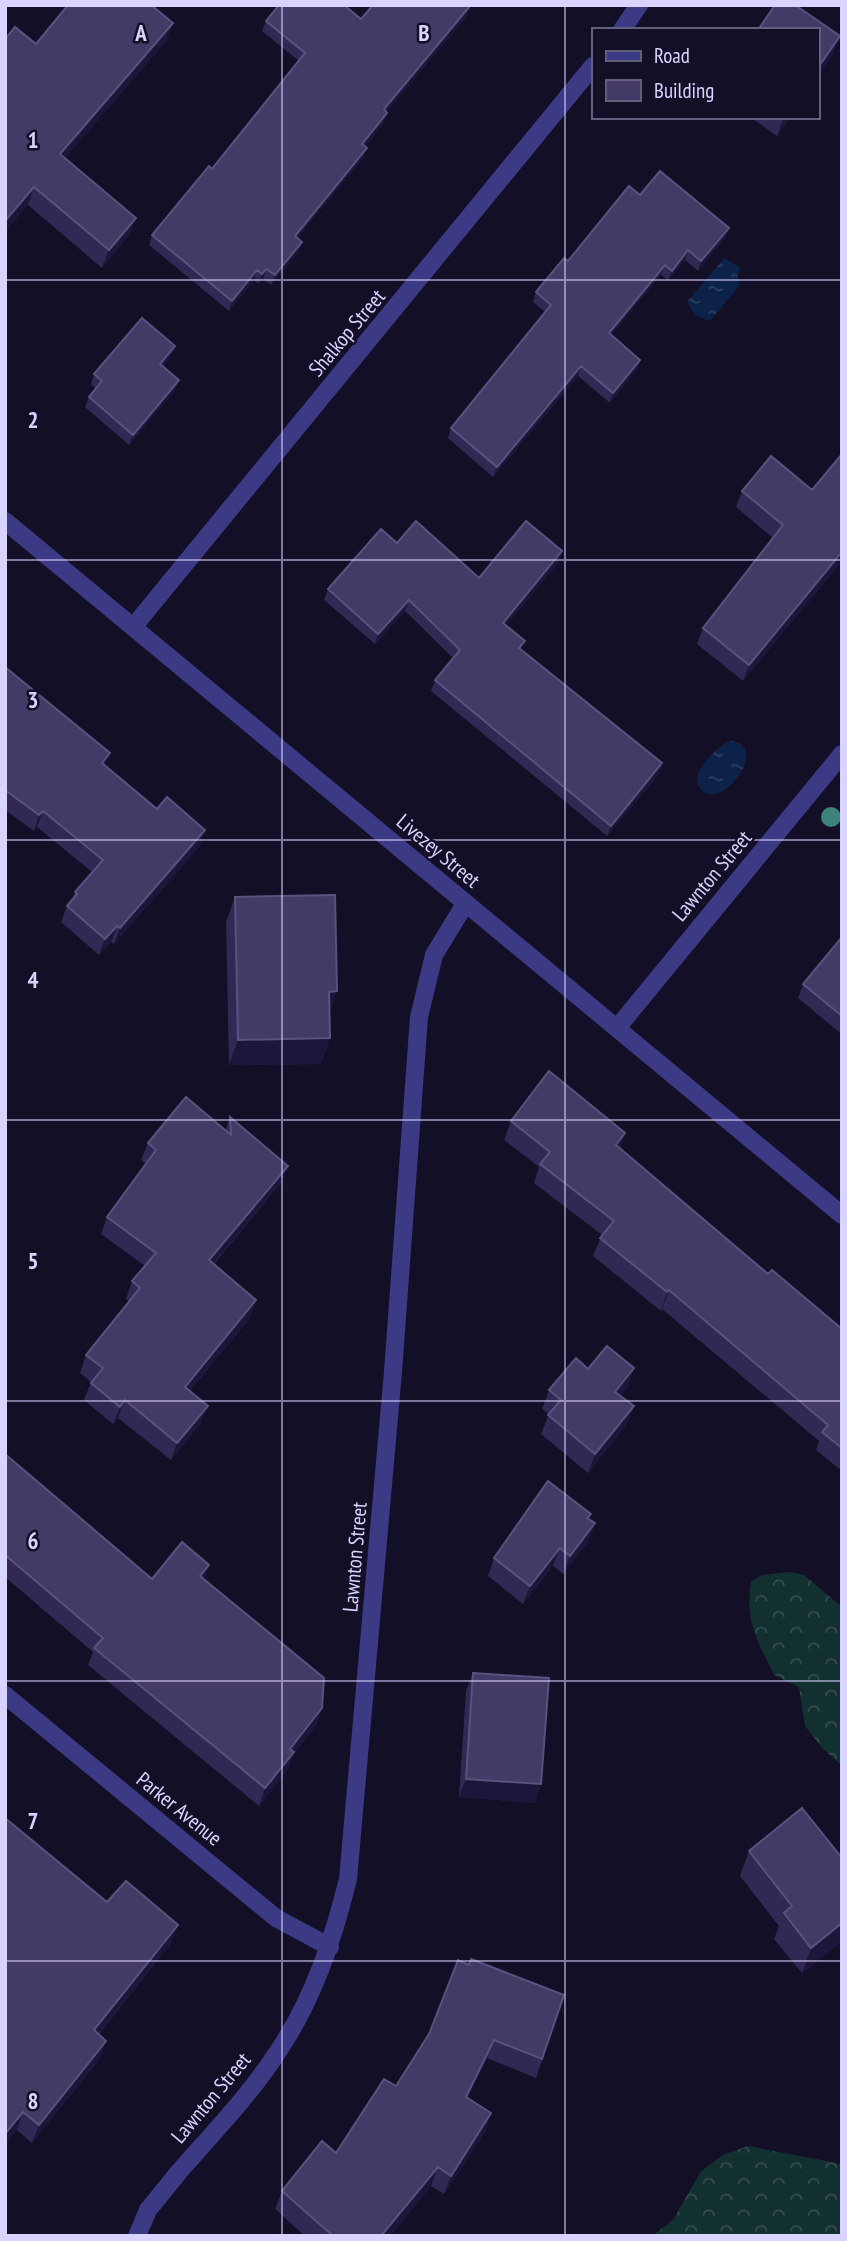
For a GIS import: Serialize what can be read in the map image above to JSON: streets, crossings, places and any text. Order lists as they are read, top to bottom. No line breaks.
{"streets":{"street":["Shalkop Street","Livezey Street","Lawnton Street","Parker Avenue"]},"crossings":[["Shalkop Street","Livezey Street"],["Livezey Street","Lawnton Street"],["Lawnton Street","Parker Avenue"]],"legend":["Road","Building"],"grid":{"columns":["A","B"],"rows":["1","2","3","4","5","6","7","8"]}}
